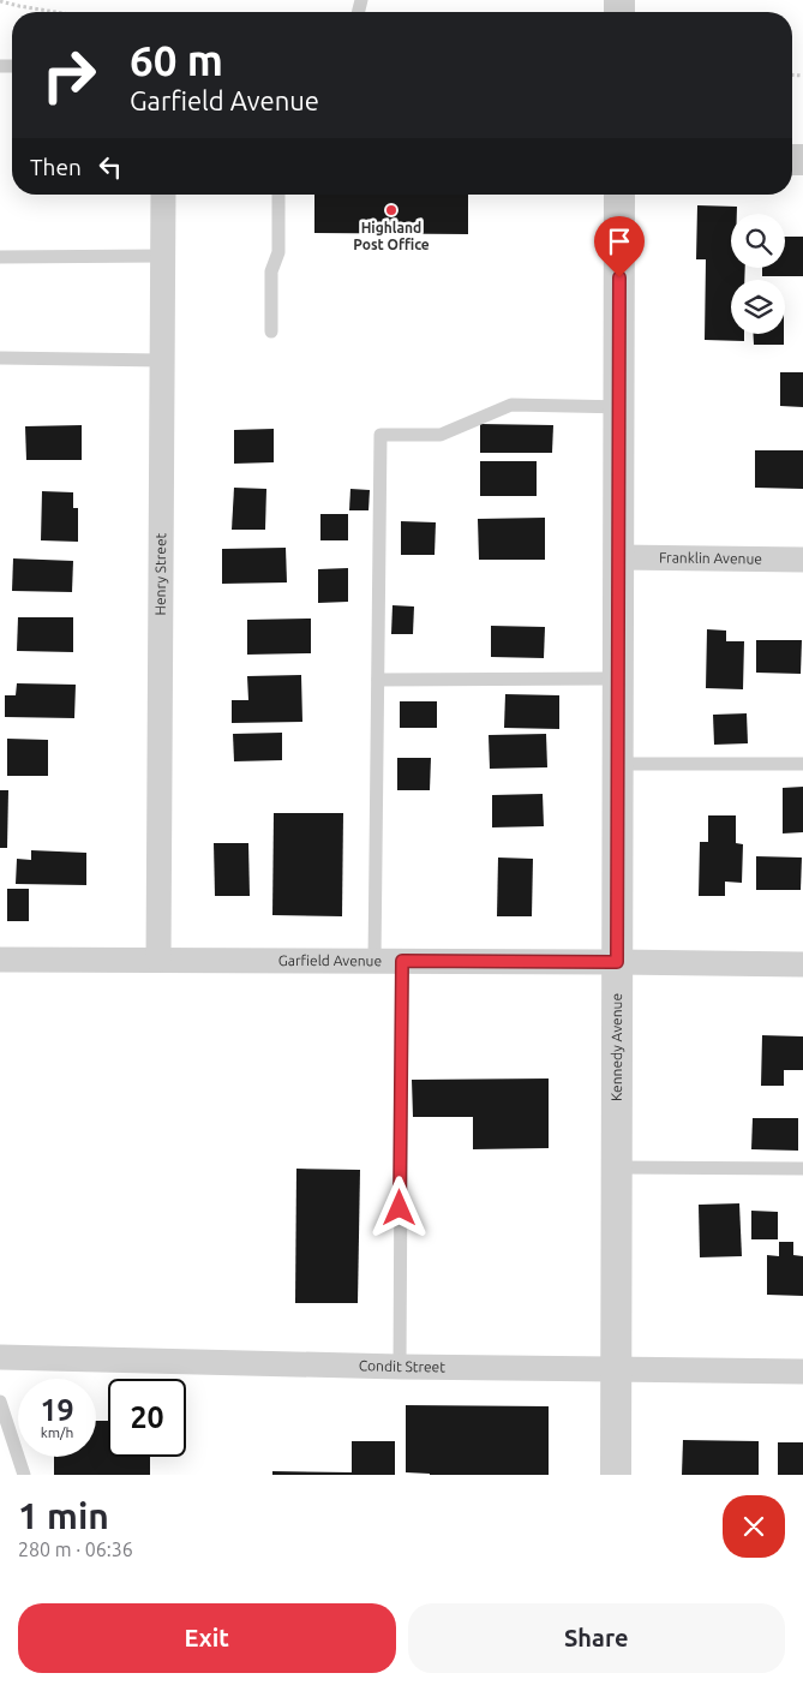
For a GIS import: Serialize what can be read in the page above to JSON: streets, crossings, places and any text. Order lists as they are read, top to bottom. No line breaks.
{"streets":{"street":["Franklin Avenue","Henry Street","Garfield Avenue","Kennedy Avenue","Condit Street"]},"crossings":[["Franklin Avenue","Kennedy Avenue"],["Henry Street","Garfield Avenue"],["Garfield Avenue","Kennedy Avenue"],["Kennedy Avenue","Condit Street"]],"places":["Highland Post Office"],"page":{"turn":["60 m","Garfield Avenue"],"then":"Then","speed":"19 km/h","limit":"20","heading":["1 min","280 m · 06:36"],"buttons":["Exit","Share"]}}
